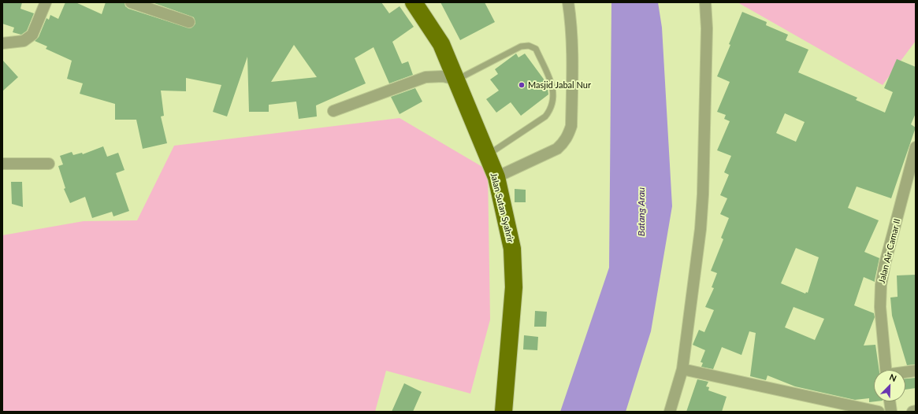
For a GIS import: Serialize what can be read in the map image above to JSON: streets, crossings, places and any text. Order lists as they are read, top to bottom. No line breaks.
{"streets":{"main road":["Jalan Sutan Syahrir"],"street":["Jalan Air Camar II"]},"water":["Batang Arau"],"places":["Masjid Jabal Nur"],"north":"top right"}
